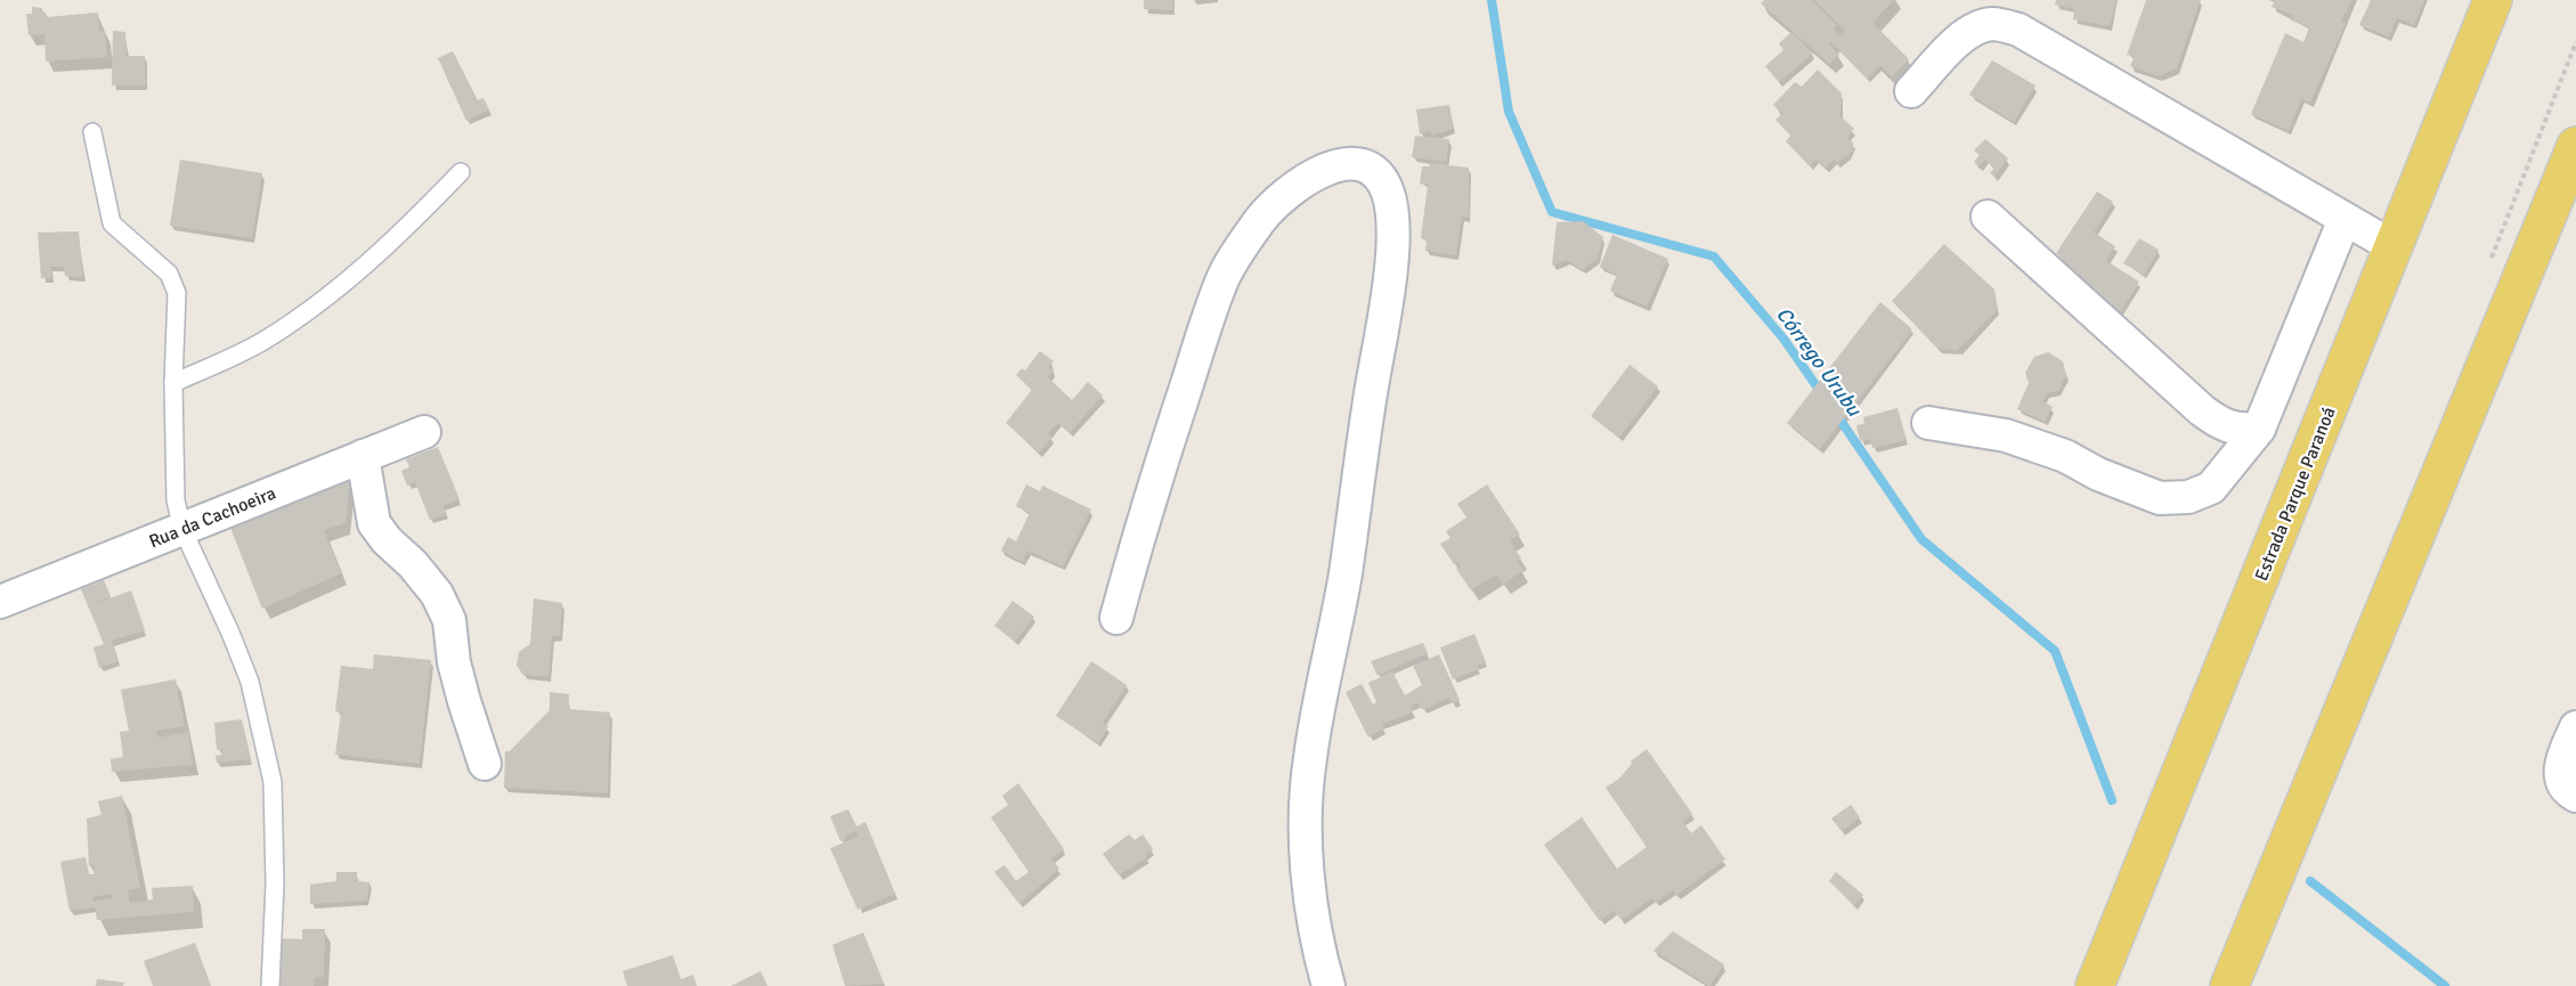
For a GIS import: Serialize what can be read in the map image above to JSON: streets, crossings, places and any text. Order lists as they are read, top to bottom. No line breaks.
{"streets":{"main road":["Estrada Parque Paranoá"],"street":["Rua da Cachoeira"]},"water":["Córrego Urubu"]}
